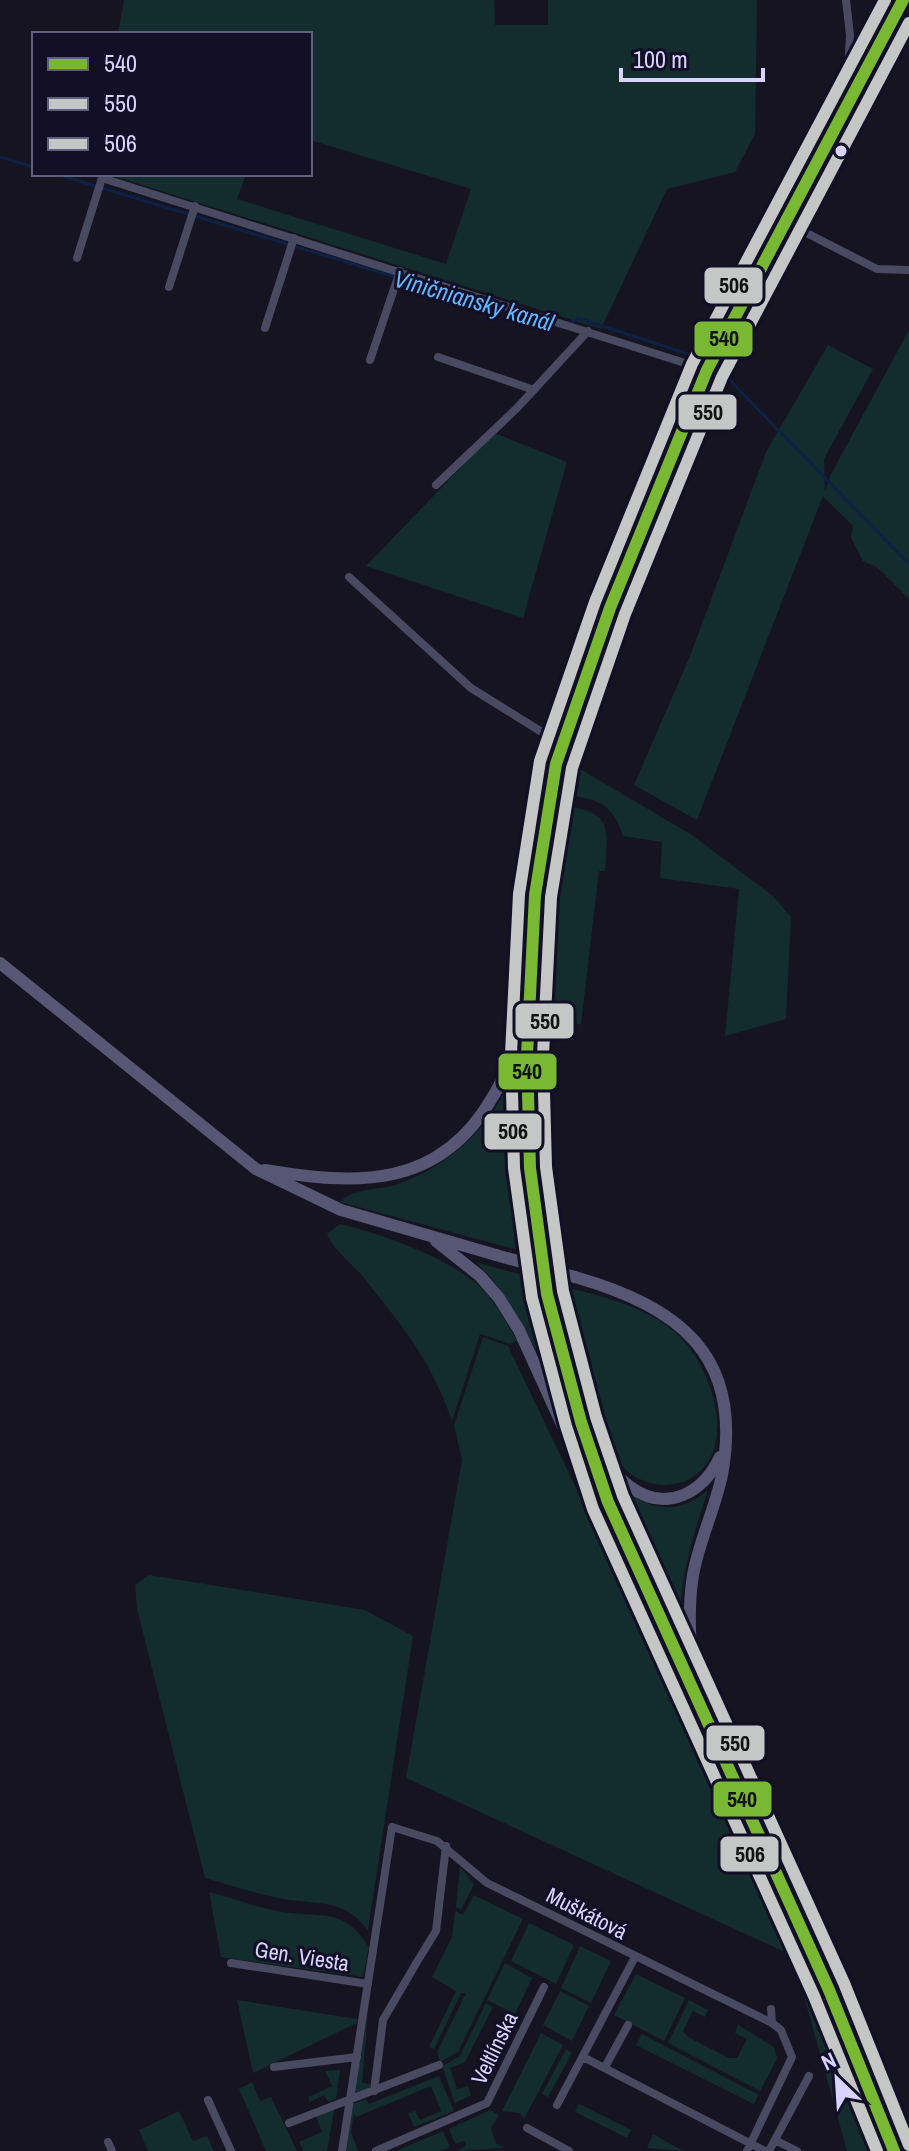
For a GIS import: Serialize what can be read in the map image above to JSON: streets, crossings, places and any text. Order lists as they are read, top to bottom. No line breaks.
{"streets":{"street":["Muškátová","Gen. Viesta","Veltlínska"]},"crossings":[["Muškátová","Gen. Viesta"]],"water":["Viničniansky kanál"],"lines":["transit line 540","transit line 506","transit line 550"],"legend":["540","550","506"],"scale_bar":"100 m","north":"top left"}
